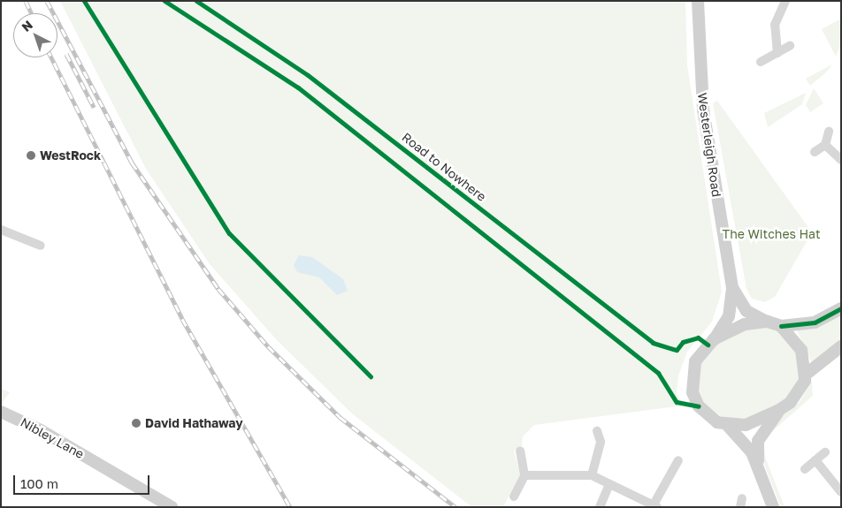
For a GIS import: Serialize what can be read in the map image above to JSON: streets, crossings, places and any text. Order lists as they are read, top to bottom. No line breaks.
{"streets":{"street":["Westerleigh Road","Nibley Lane"],"cycle path":["Road to Nowhere"]},"parks":["The Witches Hat"],"places":["WestRock","David Hathaway"],"scale_bar":"100 m","north":"top left"}
